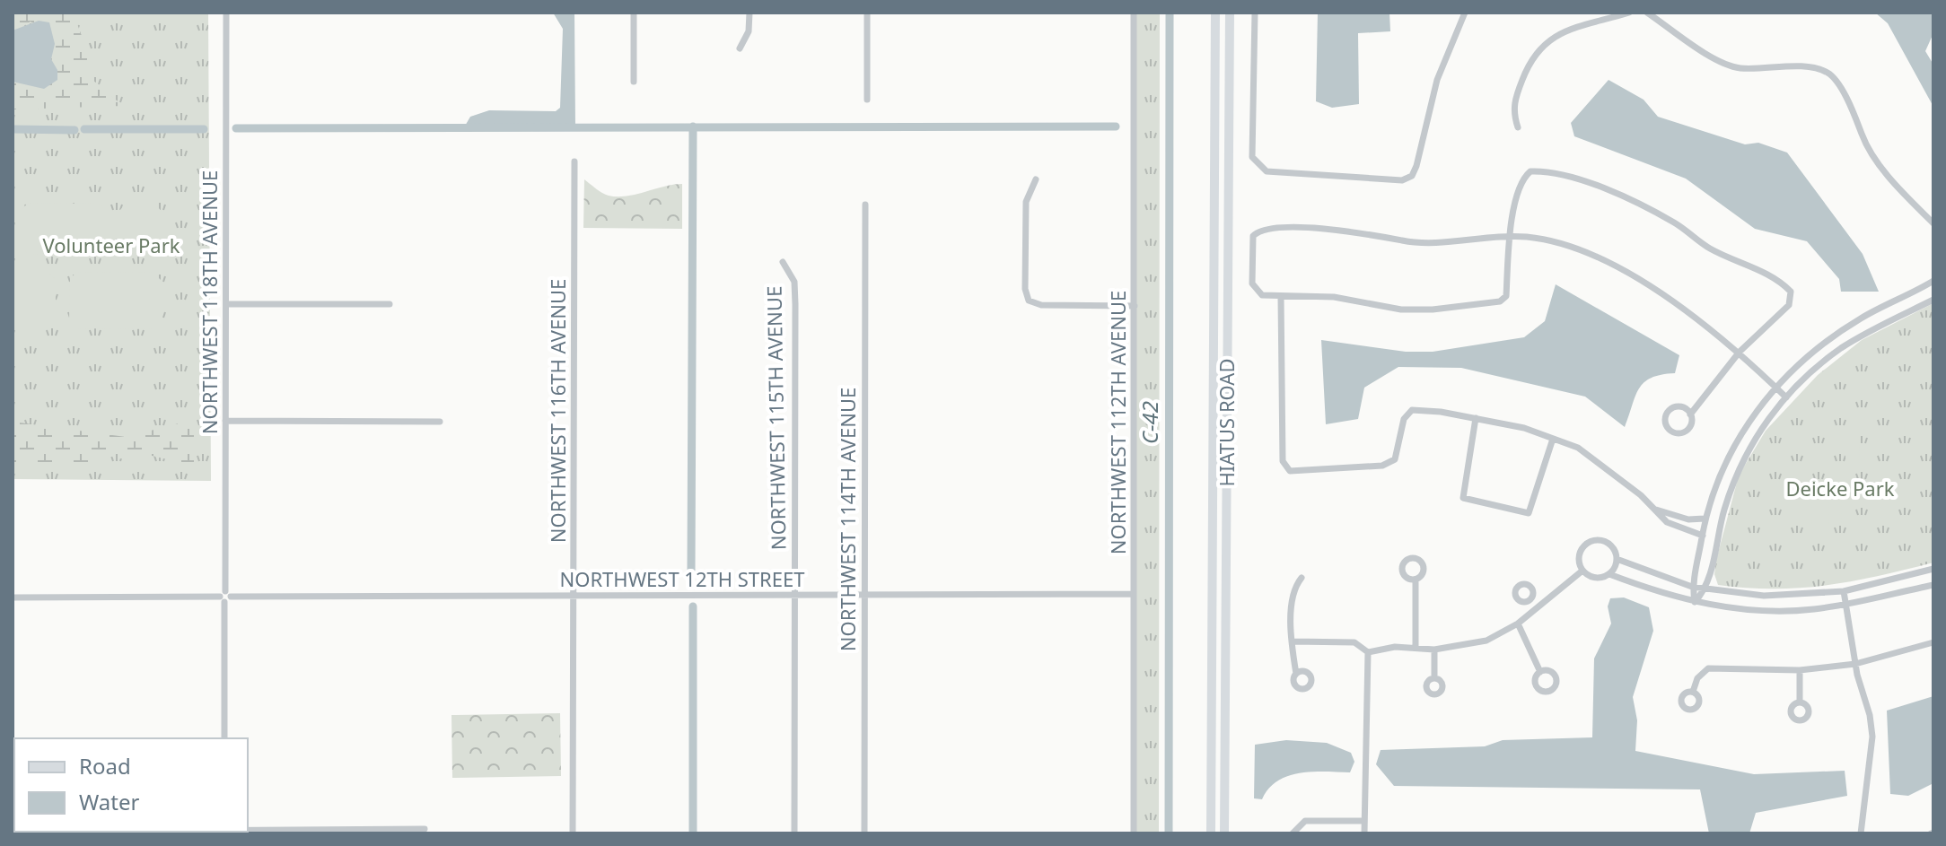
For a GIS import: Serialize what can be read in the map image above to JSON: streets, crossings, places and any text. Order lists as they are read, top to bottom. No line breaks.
{"streets":{"main road":["HIATUS ROAD"],"street":["NORTHWEST 118TH AVENUE","NORTHWEST 116TH AVENUE","NORTHWEST 115TH AVENUE","NORTHWEST 112TH AVENUE","NORTHWEST 114TH AVENUE","NORTHWEST 12TH STREET"]},"crossings":[["NORTHWEST 118TH AVENUE","NORTHWEST 12TH STREET"],["NORTHWEST 116TH AVENUE","NORTHWEST 12TH STREET"],["NORTHWEST 115TH AVENUE","NORTHWEST 12TH STREET"],["NORTHWEST 112TH AVENUE","NORTHWEST 12TH STREET"],["NORTHWEST 114TH AVENUE","NORTHWEST 12TH STREET"]],"water":["C-42"],"parks":["Volunteer Park","Deicke Park"],"legend":["Road","Water"]}
